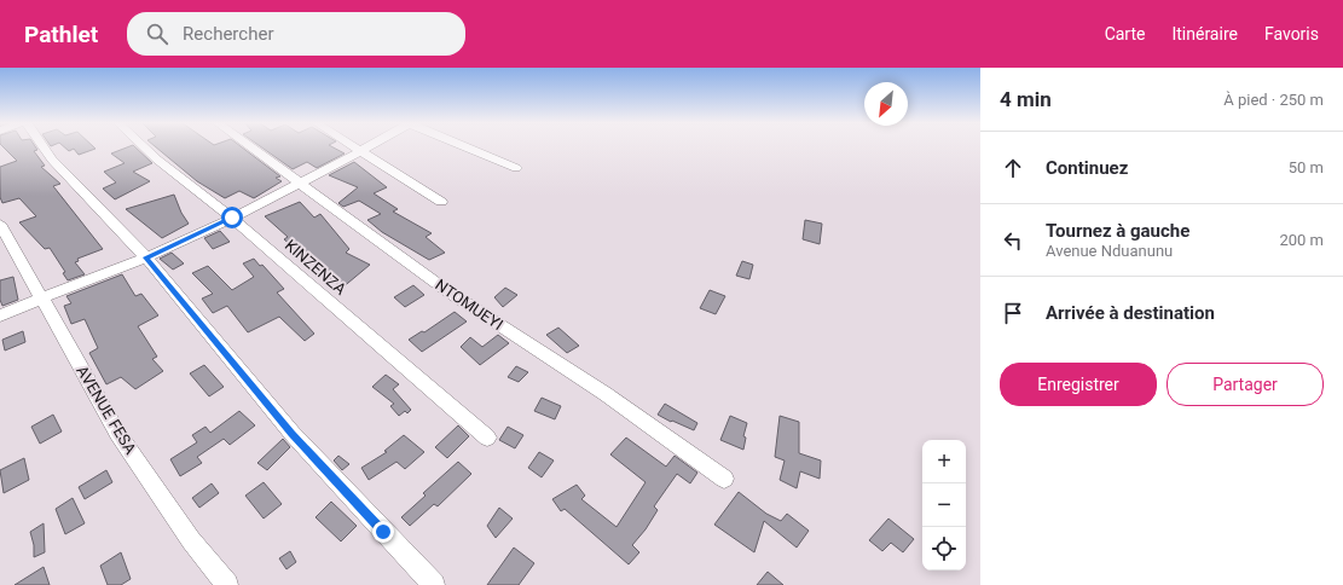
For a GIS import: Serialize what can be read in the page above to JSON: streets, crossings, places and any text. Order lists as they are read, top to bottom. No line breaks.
{"streets":{"street":["KINZENZA","NTOMUEYI","AVENUE FESA"]},"north":"bottom left","page":{"header":"Pathlet","search":"Rechercher","nav":["Carte","Itinéraire","Favoris"],"heading":["4 min","À pied · 250 m"],"list":[["Continuez","50 m"],["Tournez à gauche","Avenue Nduanunu","200 m"],"Arrivée à destination"],"buttons":["Enregistrer","Partager"],"map_buttons":["+","−"]}}
